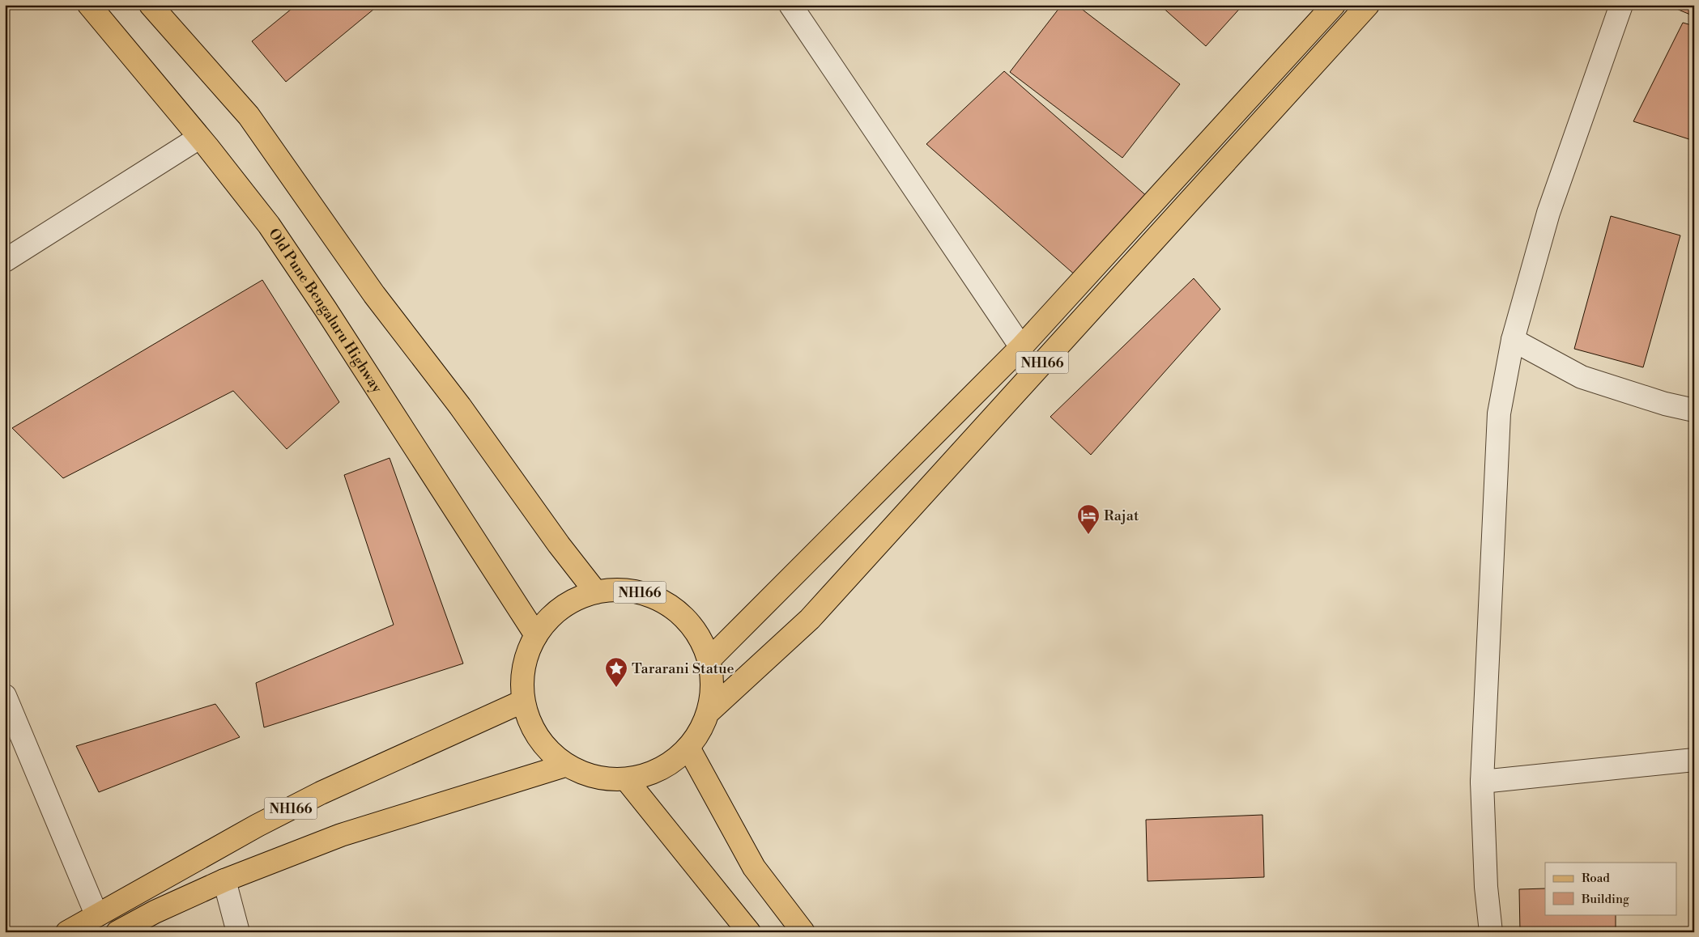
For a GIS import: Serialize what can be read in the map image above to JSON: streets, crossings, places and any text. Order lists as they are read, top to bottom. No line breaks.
{"streets":{"main road":["Old Pune Bengaluru Highway","NH166"]},"crossings":[["Old Pune Bengaluru Highway","NH166"]],"places":{"hotel":["Rajat"],"place":["Tararani Statue"]},"legend":["Road","Building"]}
